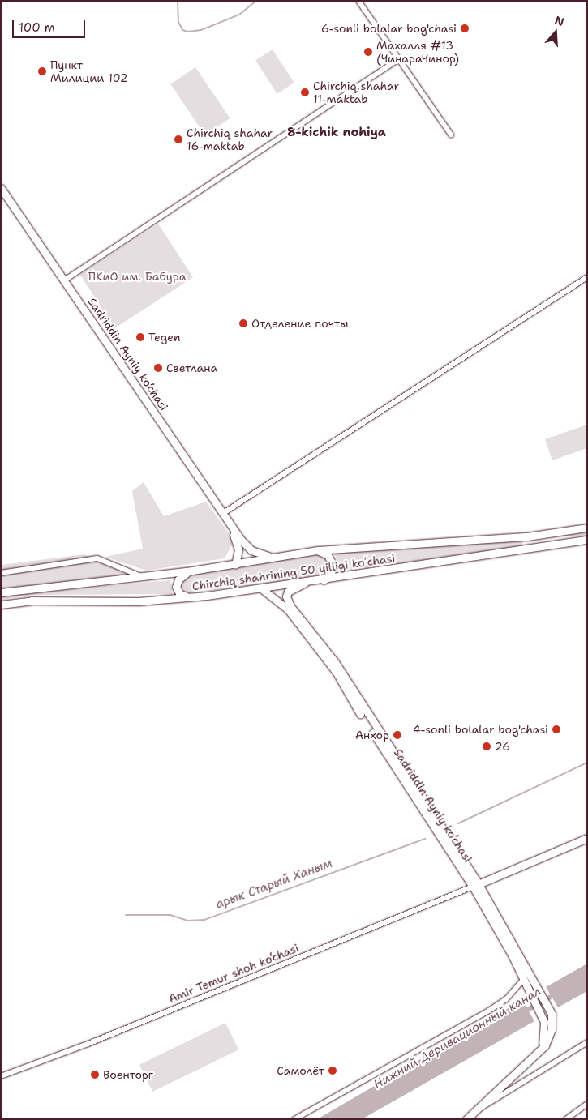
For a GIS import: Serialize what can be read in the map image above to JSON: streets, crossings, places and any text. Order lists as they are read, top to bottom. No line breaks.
{"streets":{"main road":["Sadriddin Ayniy ko‘chasi","Chirchiq shahrining 50 yilligi koʻchasi","Amir Temur shoh ko‘chasi"]},"crossings":[["Sadriddin Ayniy ko‘chasi","Chirchiq shahrining 50 yilligi koʻchasi"],["Sadriddin Ayniy ko‘chasi","Amir Temur shoh ko‘chasi"]],"districts":["8-kichik nohiya"],"water":["арык Старый Ханым","Нижний Деривационный канал"],"parks":["ПКиО им. Бабура"],"places":["6-sonli bolalar bog'chasi","Махалля #13 (ЧинараЧинор)","Пункт Милиции 102","Chirchiq shahar 11-maktab","Chirchiq shahar 16-maktab","Отделение почты","Tegen","Светлана","4-sonli bolalar bog'chasi","Анхор","26","Самолёт","Военторг"],"scale_bar":"100 m","north":"top"}
